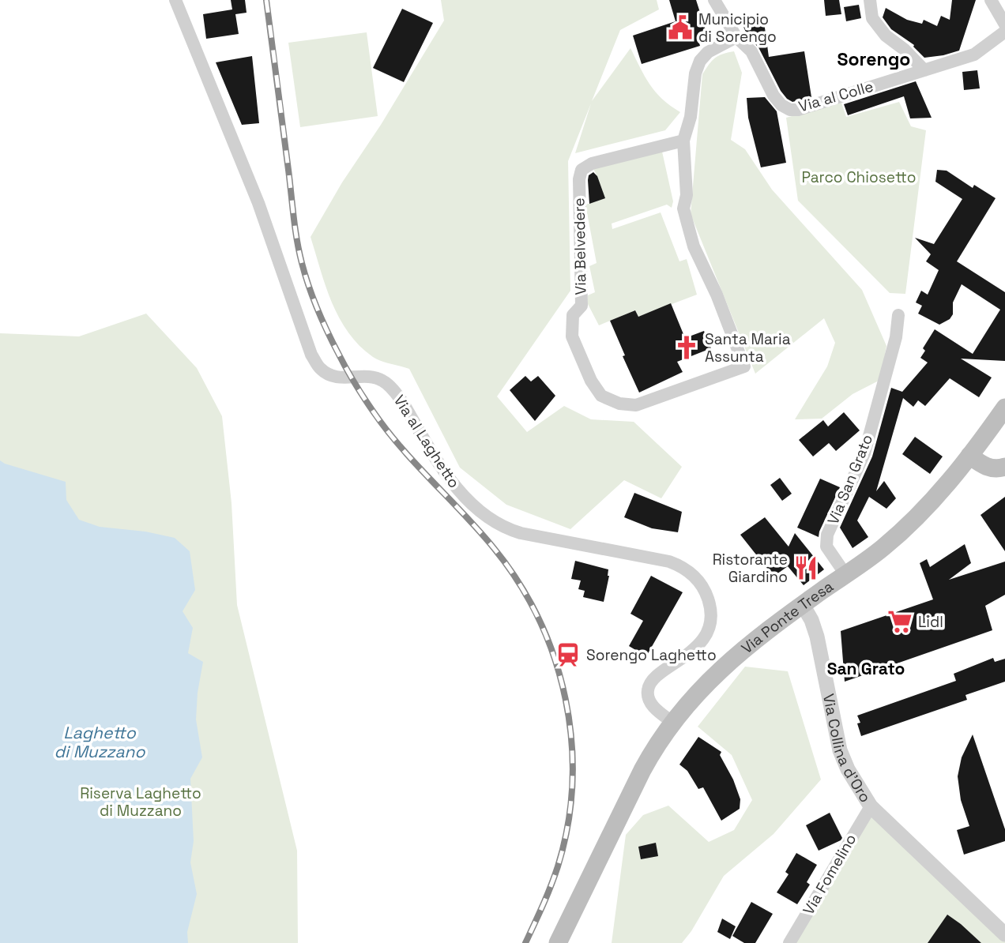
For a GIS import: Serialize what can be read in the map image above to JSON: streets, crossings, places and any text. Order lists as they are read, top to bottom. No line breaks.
{"streets":{"main road":["Via Ponte Tresa"],"street":["Via al Colle","Via Belvedere","Via al Laghetto","Via San Grato","Via Collina d'Oro","Via Fomelino"]},"crossings":[["Via al Colle","Via Belvedere"],["Via al Laghetto","Via Ponte Tresa"],["Via San Grato","Via Ponte Tresa"],["Via Ponte Tresa","Via Collina d'Oro"],["Via Collina d'Oro","Via Fomelino"]],"districts":["Sorengo","San Grato"],"water":["Laghetto di Muzzano"],"parks":["Parco Chiosetto","Riserva Laghetto di Muzzano"],"places":{"public building":["Municipio di Sorengo"],"church":["Santa Maria Assunta"],"restaurant":["Ristorante Giardino"],"supermarket":["Lidl"],"station":["Sorengo Laghetto"]}}
